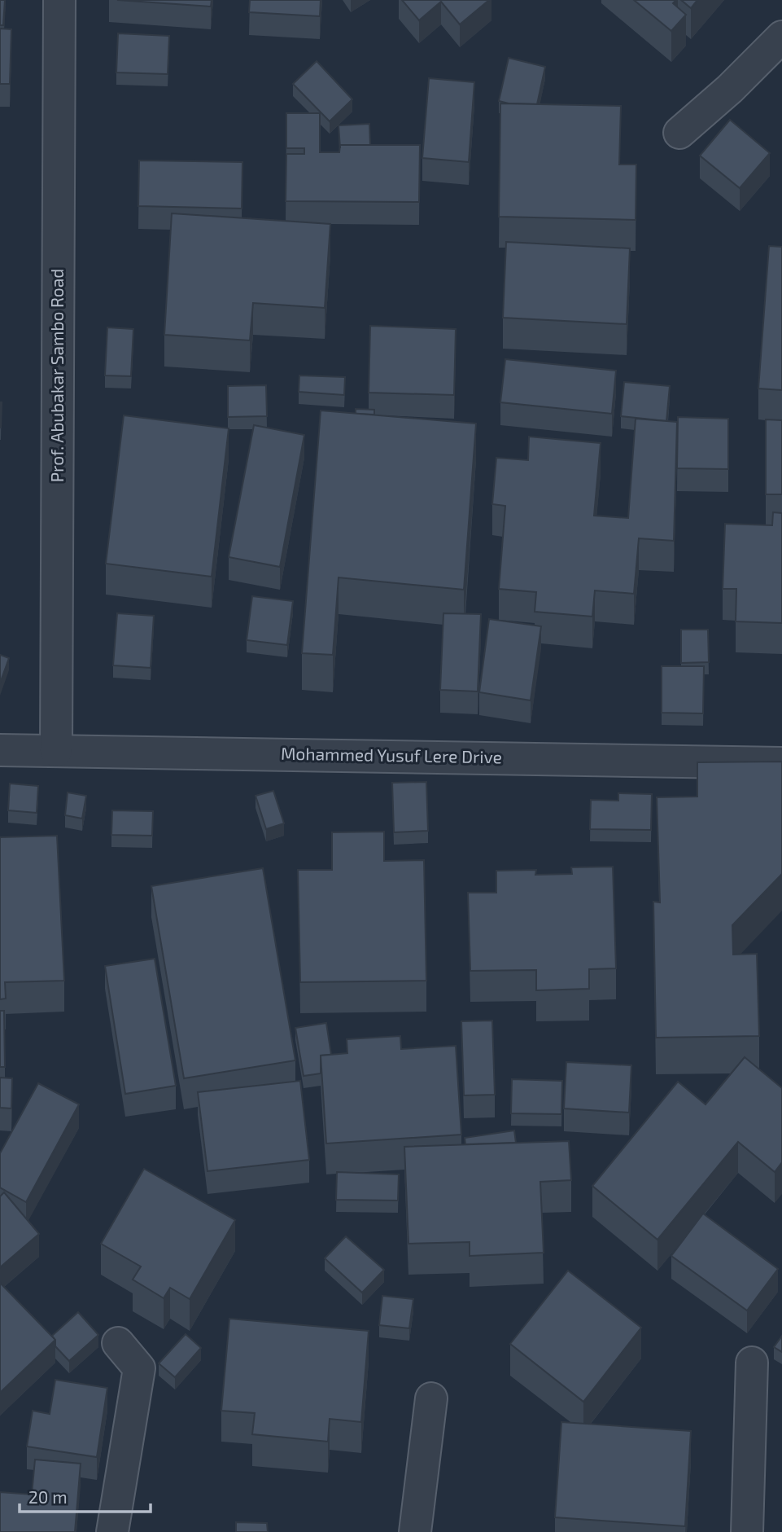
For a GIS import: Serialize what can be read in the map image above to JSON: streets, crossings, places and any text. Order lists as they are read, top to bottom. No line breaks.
{"streets":{"street":["Prof. Abubakar Sambo Road","Mohammed Yusuf Lere Drive"]},"crossings":[["Prof. Abubakar Sambo Road","Mohammed Yusuf Lere Drive"]],"scale_bar":"20 m"}
